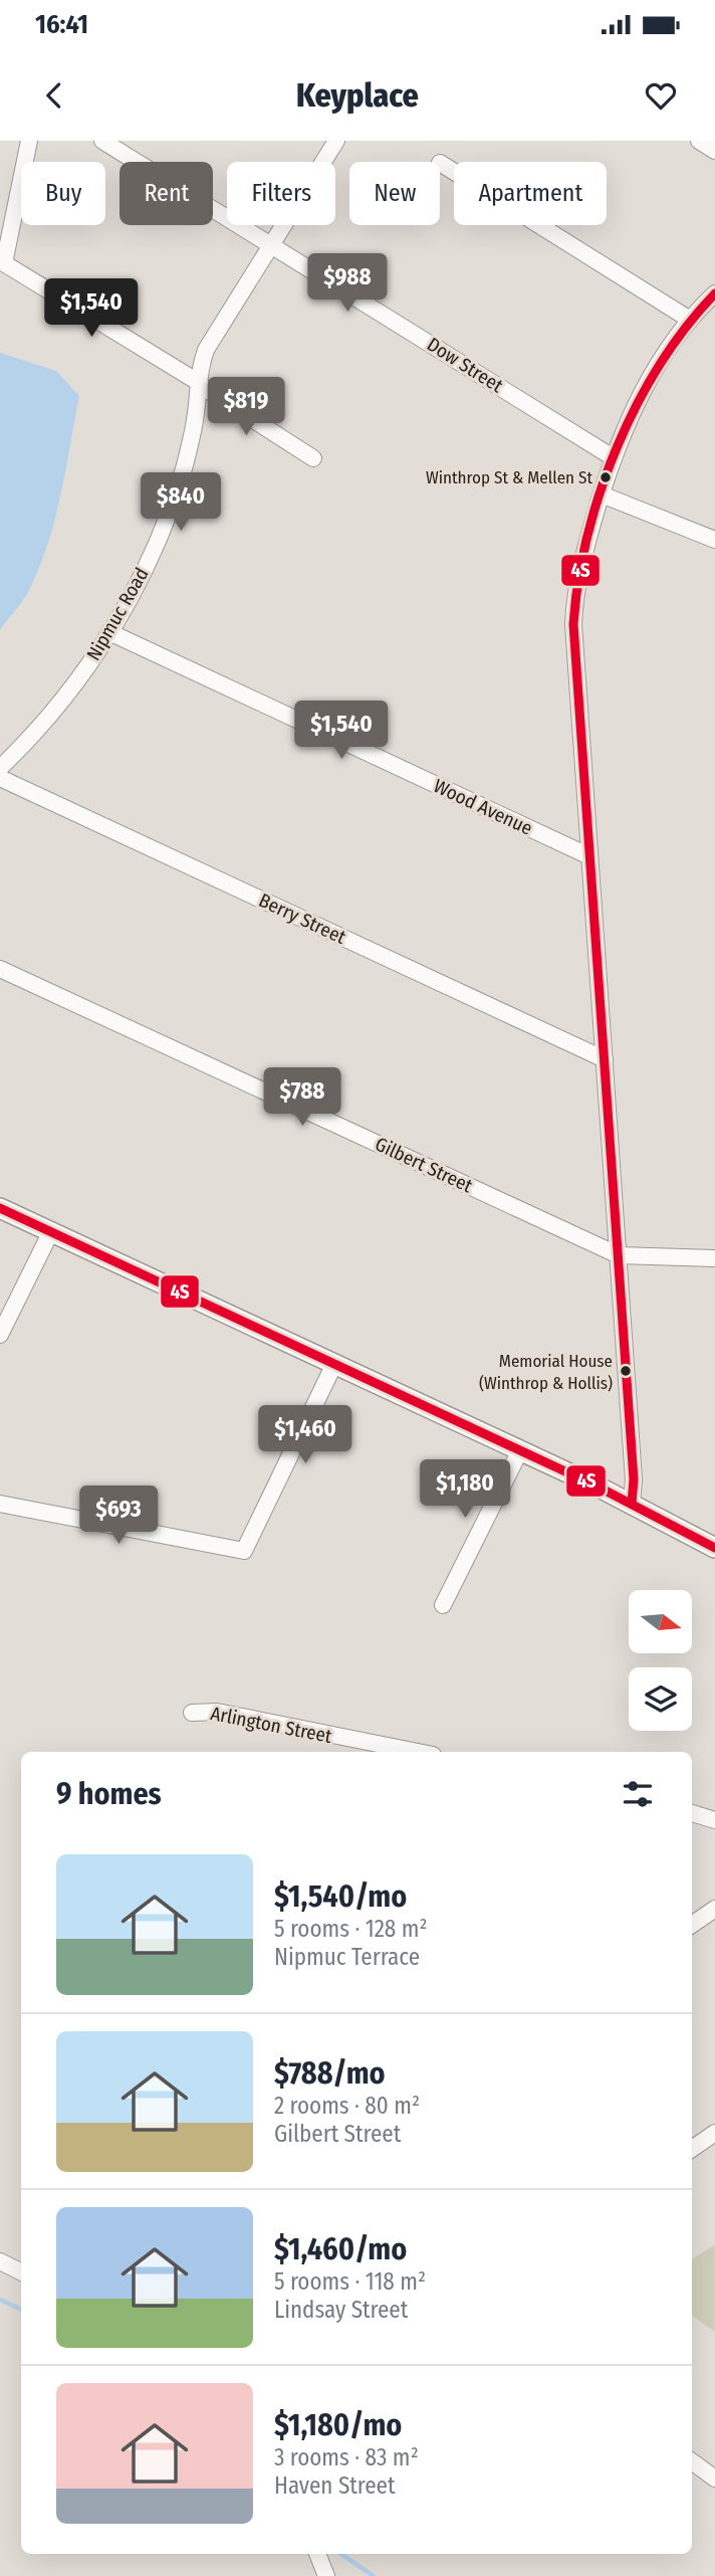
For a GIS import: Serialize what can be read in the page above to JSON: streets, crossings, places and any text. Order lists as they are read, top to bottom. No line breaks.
{"streets":{"street":["Dow Street","Nipmuc Road","Wood Avenue","Berry Street","Gilbert Street","Arlington Street"]},"crossings":[["Dow Street","Nipmuc Road"],["Nipmuc Road","Wood Avenue"]],"places":["Winthrop St & Mellen St","Memorial House (Winthrop & Hollis)"],"lines":["transit line 4S"],"north":"right","page":{"status":"16:41","header":"Keyplace","chip":["Buy","Rent","Filters","New","Apartment"],"price":["$988","$1,540","$819","$840","$1,540","$788","$1,460","$1,180","$693"],"heading":"9 homes","list":[{"name":"$1,540/mo","note":"5 rooms · 128 m² · Nipmuc Terrace"},{"name":"$788/mo","note":"2 rooms · 80 m² · Gilbert Street"},{"name":"$1,460/mo","note":"5 rooms · 118 m² · Lindsay Street"},{"name":"$1,180/mo","note":"3 rooms · 83 m² · Haven Street"}]}}
